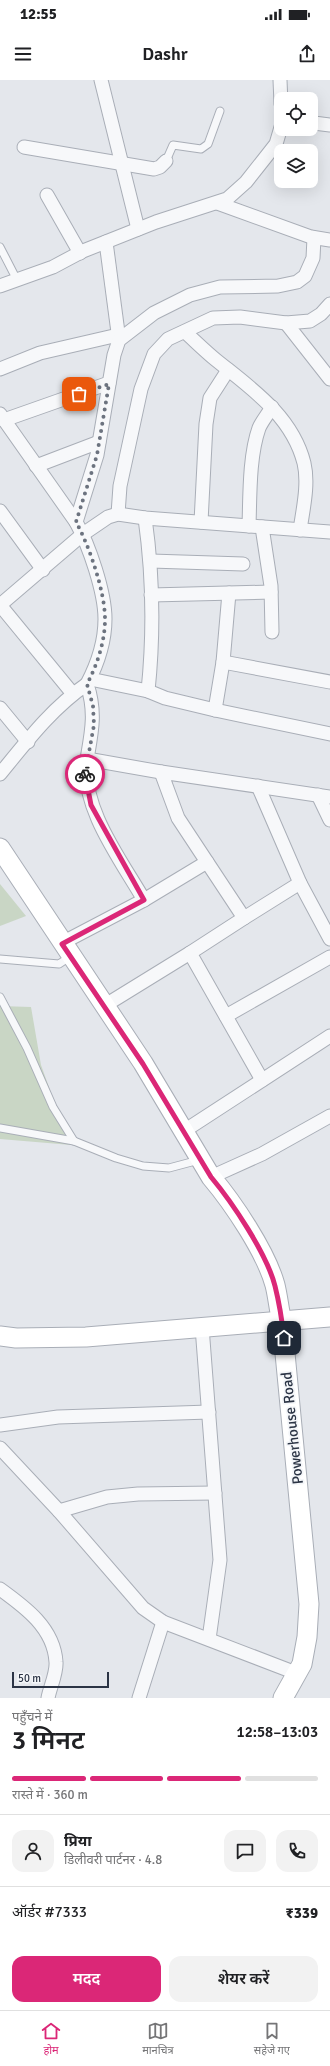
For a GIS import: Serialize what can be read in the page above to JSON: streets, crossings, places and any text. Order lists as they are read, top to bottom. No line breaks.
{"streets":{"main road":["Powerhouse Road"]},"scale_bar":"50 m","page":{"status":"12:55","header":"Dashr","scale":"50 m","heading":["3 मिनट","पहुँचने में","12:58–13:03"],"panel":["प्रिया","डिलीवरी पार्टनर · 4.8","ऑर्डर #7333","₹339"],"bar":"रास्ते में · 360 m","buttons":["मदद","शेयर करें"],"tabs":["होम","मानचित्र","सहेजे गए"]}}
